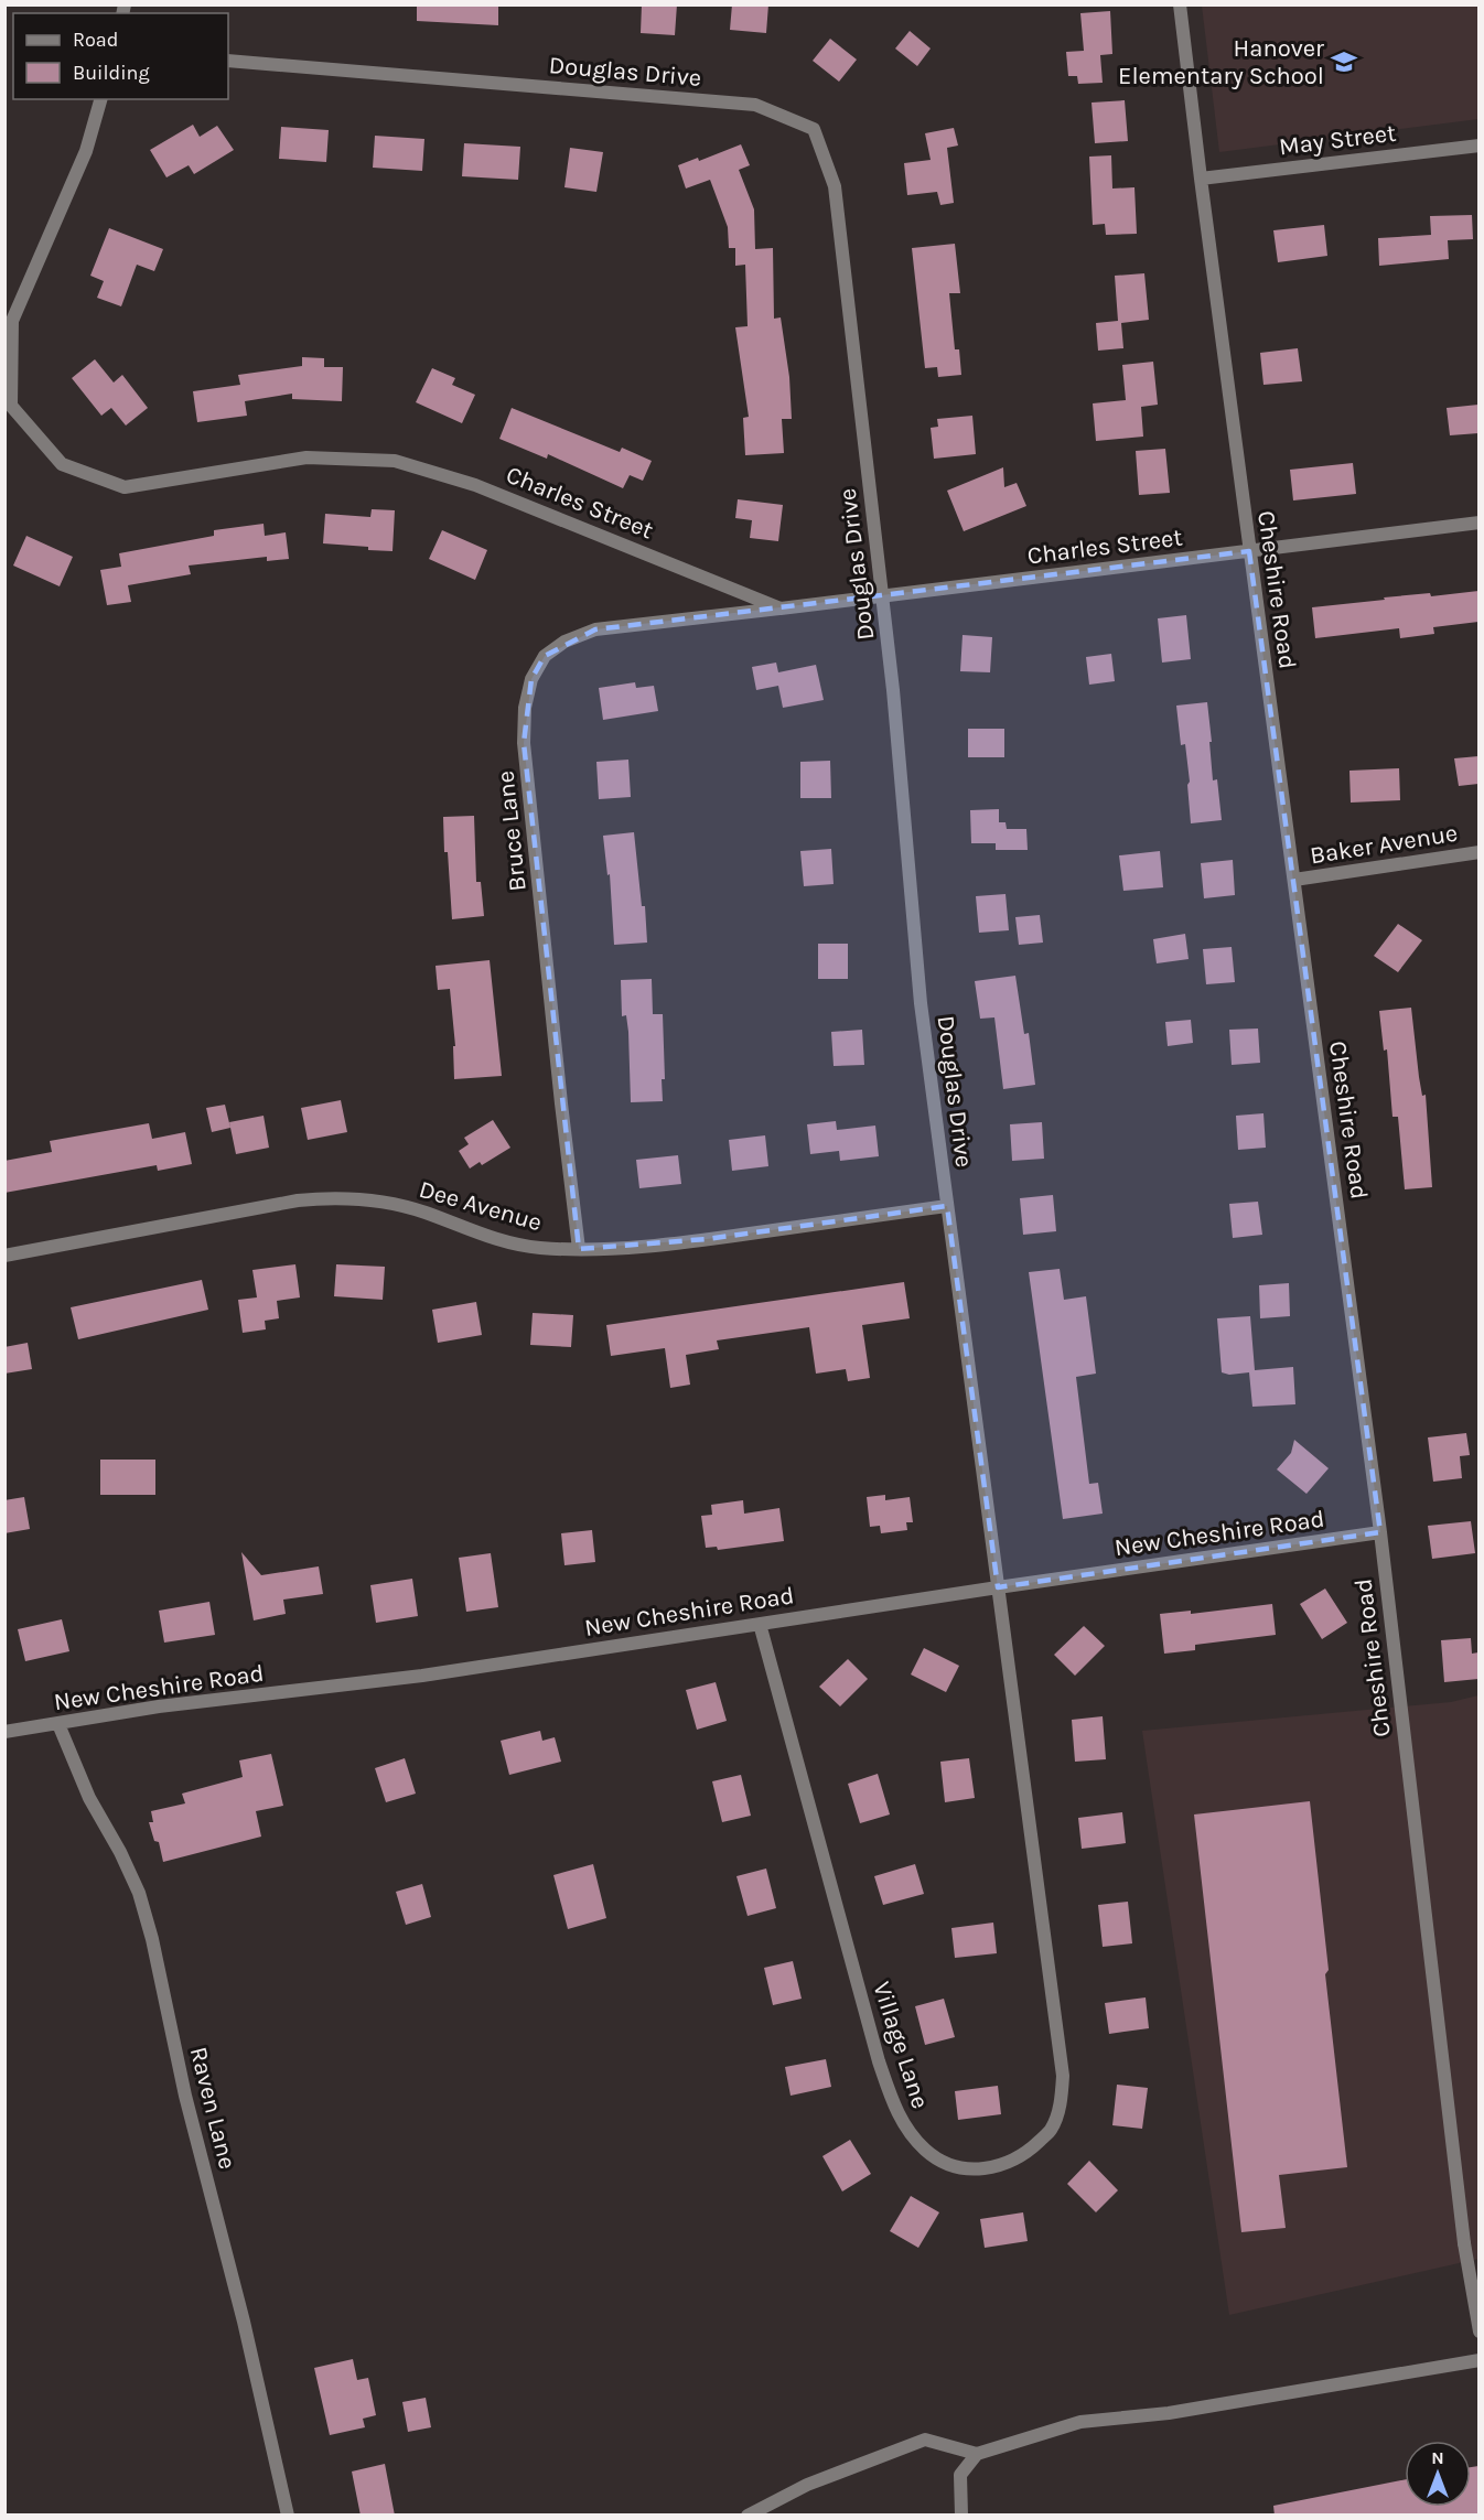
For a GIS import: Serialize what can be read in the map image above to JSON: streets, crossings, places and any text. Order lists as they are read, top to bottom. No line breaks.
{"streets":{"street":["Douglas Drive","May Street","Charles Street","Cheshire Road","Bruce Lane","Baker Avenue","Dee Avenue","New Cheshire Road","Village Lane","Raven Lane"]},"crossings":[["Douglas Drive","Charles Street"],["Douglas Drive","Dee Avenue"],["Douglas Drive","New Cheshire Road"],["Douglas Drive","Village Lane"],["May Street","Cheshire Road"],["Charles Street","Cheshire Road"],["Charles Street","Bruce Lane"],["Cheshire Road","Baker Avenue"],["Cheshire Road","New Cheshire Road"],["Bruce Lane","Dee Avenue"],["New Cheshire Road","Village Lane"],["New Cheshire Road","Raven Lane"]],"places":{"school or university":["Hanover Elementary School"]},"legend":["Road","Building"],"north":"top"}
